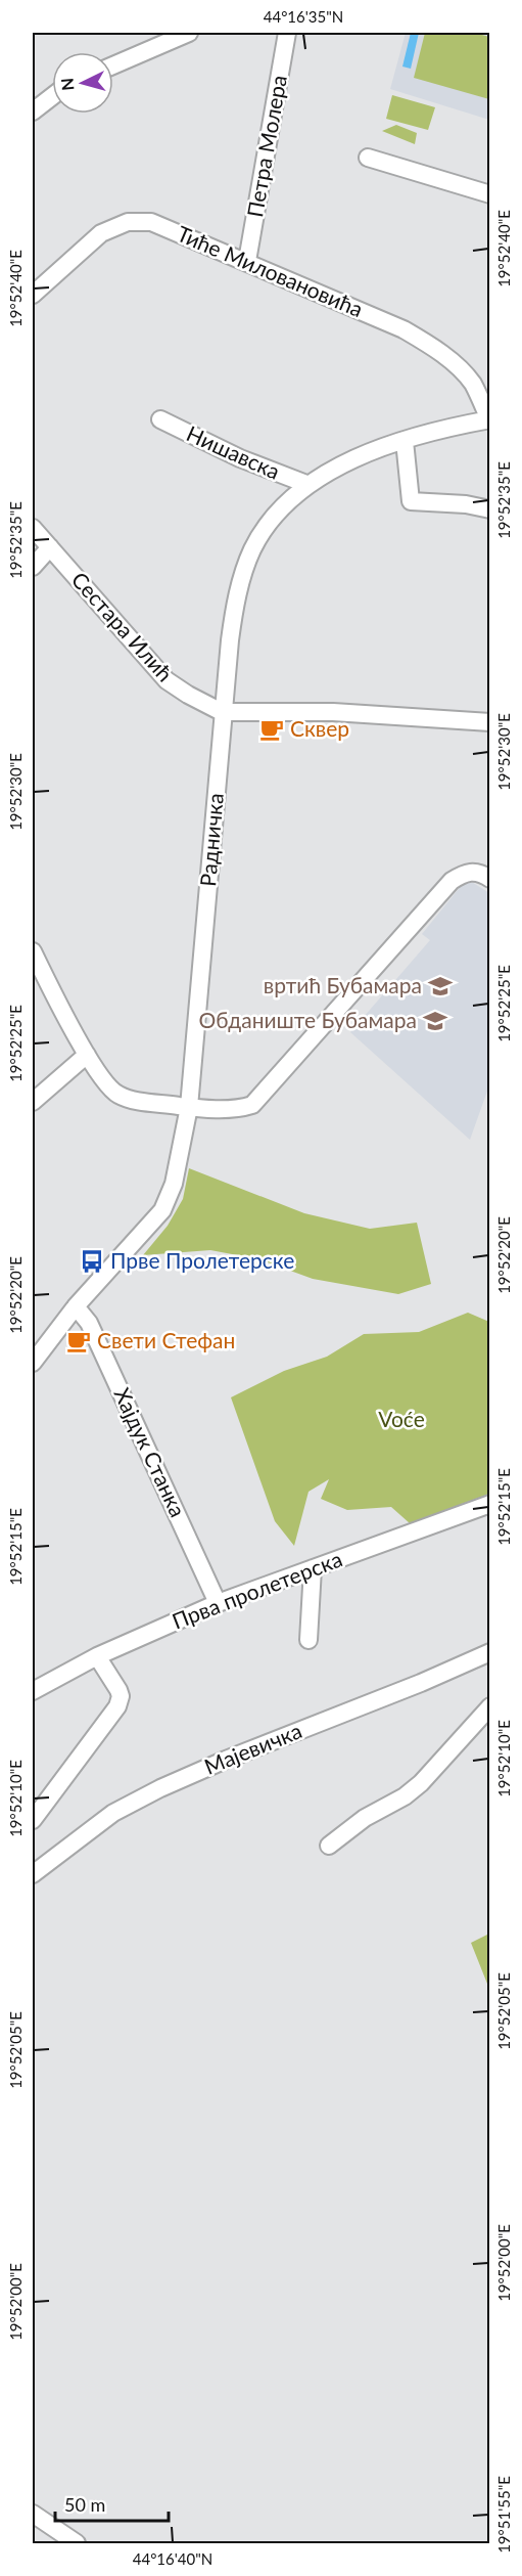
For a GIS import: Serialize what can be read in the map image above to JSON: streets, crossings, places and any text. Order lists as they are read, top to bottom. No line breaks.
{"streets":{"street":["Петра Молера","Тиће Миловановића","Нишавска","Сестара Илић","Радничка","Хајдук Станка","Прва пролетерска","Мајевичка"]},"crossings":[["Петра Молера","Тиће Миловановића"],["Тиће Миловановића","Радничка"],["Нишавска","Радничка"],["Сестара Илић","Радничка"],["Радничка","Хајдук Станка"],["Хајдук Станка","Прва пролетерска"]],"parks":["Voće"],"places":{"cafe":["Сквер","Свети Стефан"],"school or university":["вртић Бубамара","Обданиште Бубамара"],"bus stop":["Прве Пролетерске"]},"scale_bar":"50 m","north":"left","coordinates":["44°16'35\"N","19°52'40\"E","19°52'35\"E","19°52'30\"E","19°52'25\"E","19°52'20\"E","19°52'15\"E","19°52'10\"E","19°52'05\"E","19°52'00\"E","19°51'55\"E","44°16'40\"N"]}
